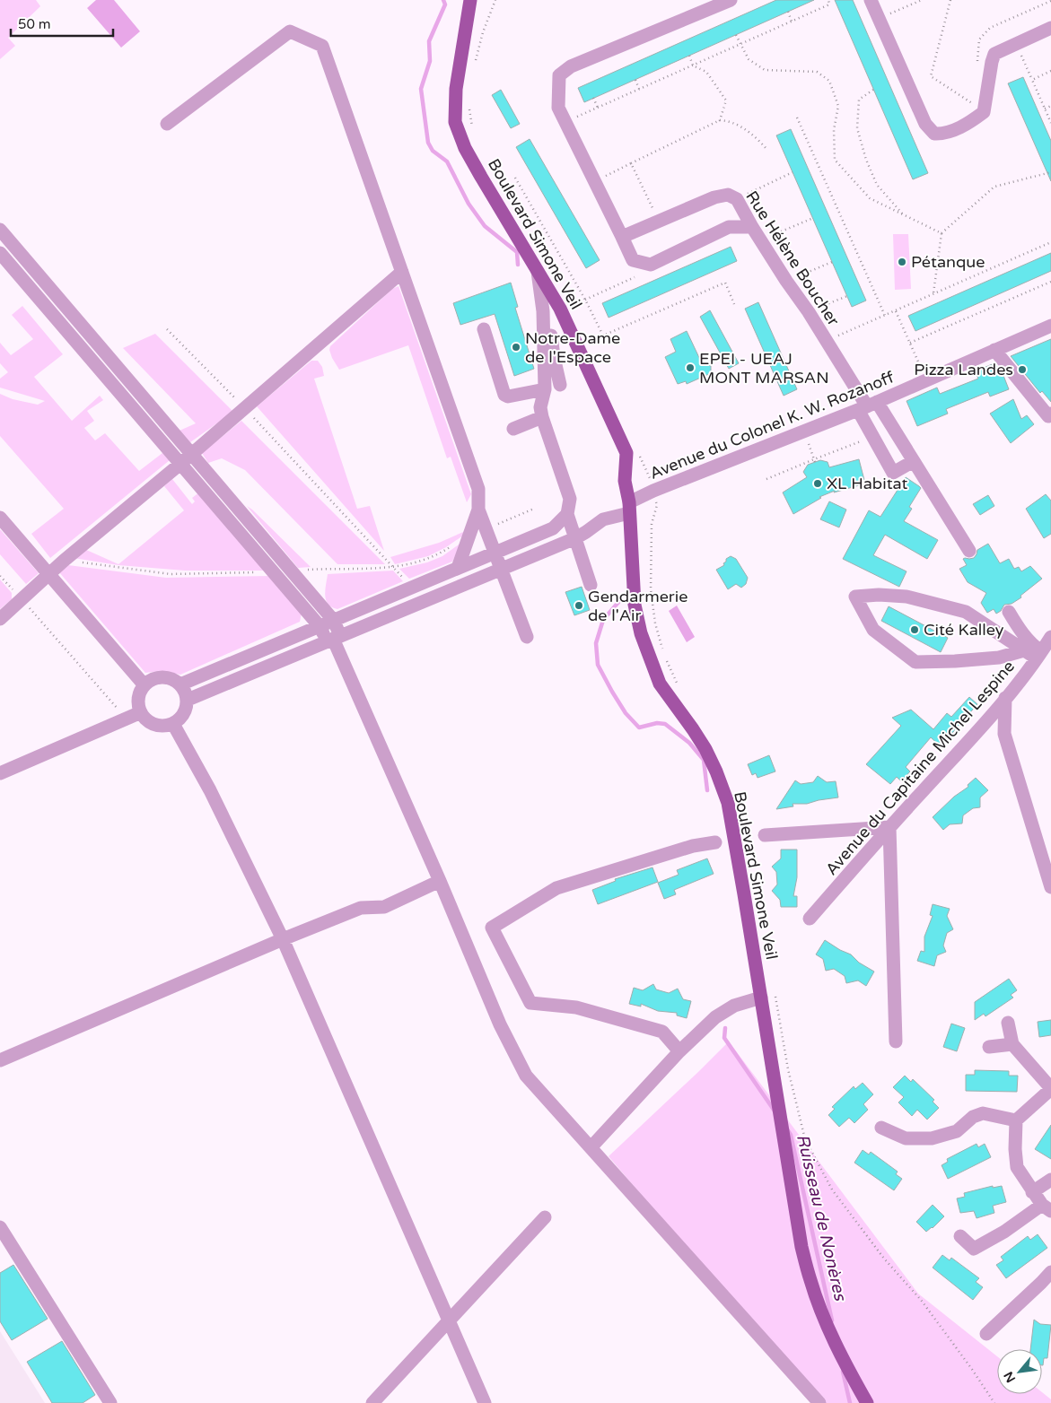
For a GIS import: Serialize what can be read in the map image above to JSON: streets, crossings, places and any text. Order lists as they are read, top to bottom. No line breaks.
{"streets":{"main road":["Boulevard Simone Veil"],"street":["Rue Hélène Boucher","Avenue du Colonel K. W. Rozanoff","Avenue du Capitaine Michel Lespine"]},"crossings":[["Boulevard Simone Veil","Avenue du Colonel K. W. Rozanoff"],["Rue Hélène Boucher","Avenue du Colonel K. W. Rozanoff"]],"water":["Ruisseau de Nonères"],"places":["Pétanque","Notre-Dame de l'Espace","EPEI - UEAJ MONT MARSAN","Pizza Landes","XL Habitat","Gendarmerie de l'Air","Cité Kalley"],"scale_bar":"50 m","north":"bottom left"}
